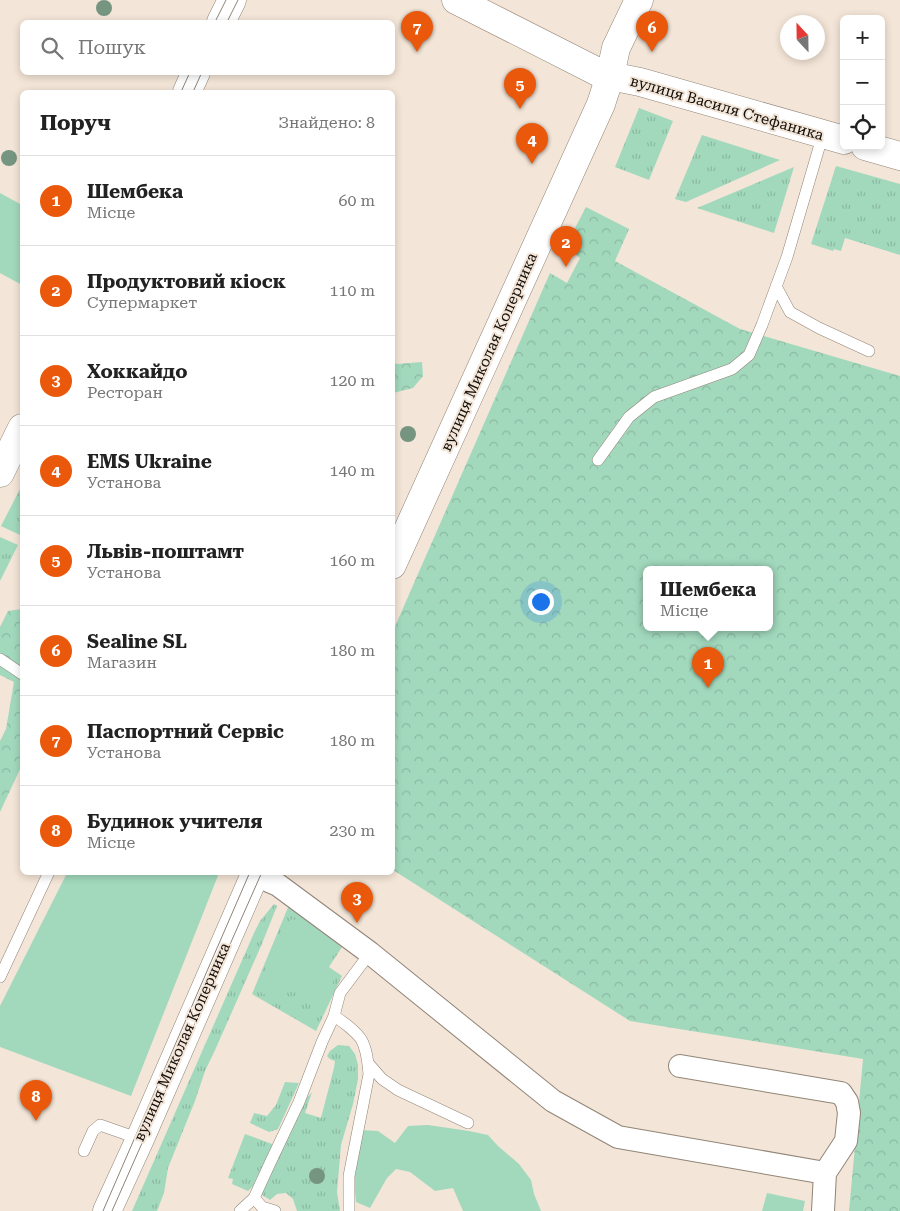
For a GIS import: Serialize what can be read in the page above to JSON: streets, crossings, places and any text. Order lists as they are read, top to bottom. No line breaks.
{"streets":{"main road":["вулиця Василя Стефаника","вулиця Миколая Коперника"]},"crossings":[["вулиця Василя Стефаника","вулиця Миколая Коперника"]],"north":"top","page":{"pins":["6","7","5","4","2","1","3","8"],"map_buttons":["+","−"],"search":"Пошук","heading":["Поруч","Знайдено: 8"],"list":[{"mark":"1","name":"Шембека","note":"Місце","value":"60 m"},{"mark":"2","name":"Продуктовий кіоск","note":"Супермаркет","value":"110 m"},{"mark":"3","name":"Хоккайдо","note":"Ресторан","value":"120 m"},{"mark":"4","name":"EMS Ukraine","note":"Установа","value":"140 m"},{"mark":"5","name":"Львів-поштамт","note":"Установа","value":"160 m"},{"mark":"6","name":"Sealine SL","note":"Магазин","value":"180 m"},{"mark":"7","name":"Паспортний Сервіс","note":"Установа","value":"180 m"},{"mark":"8","name":"Будинок учителя","note":"Місце","value":"230 m"}],"popup":["Шембека","Місце"]}}
